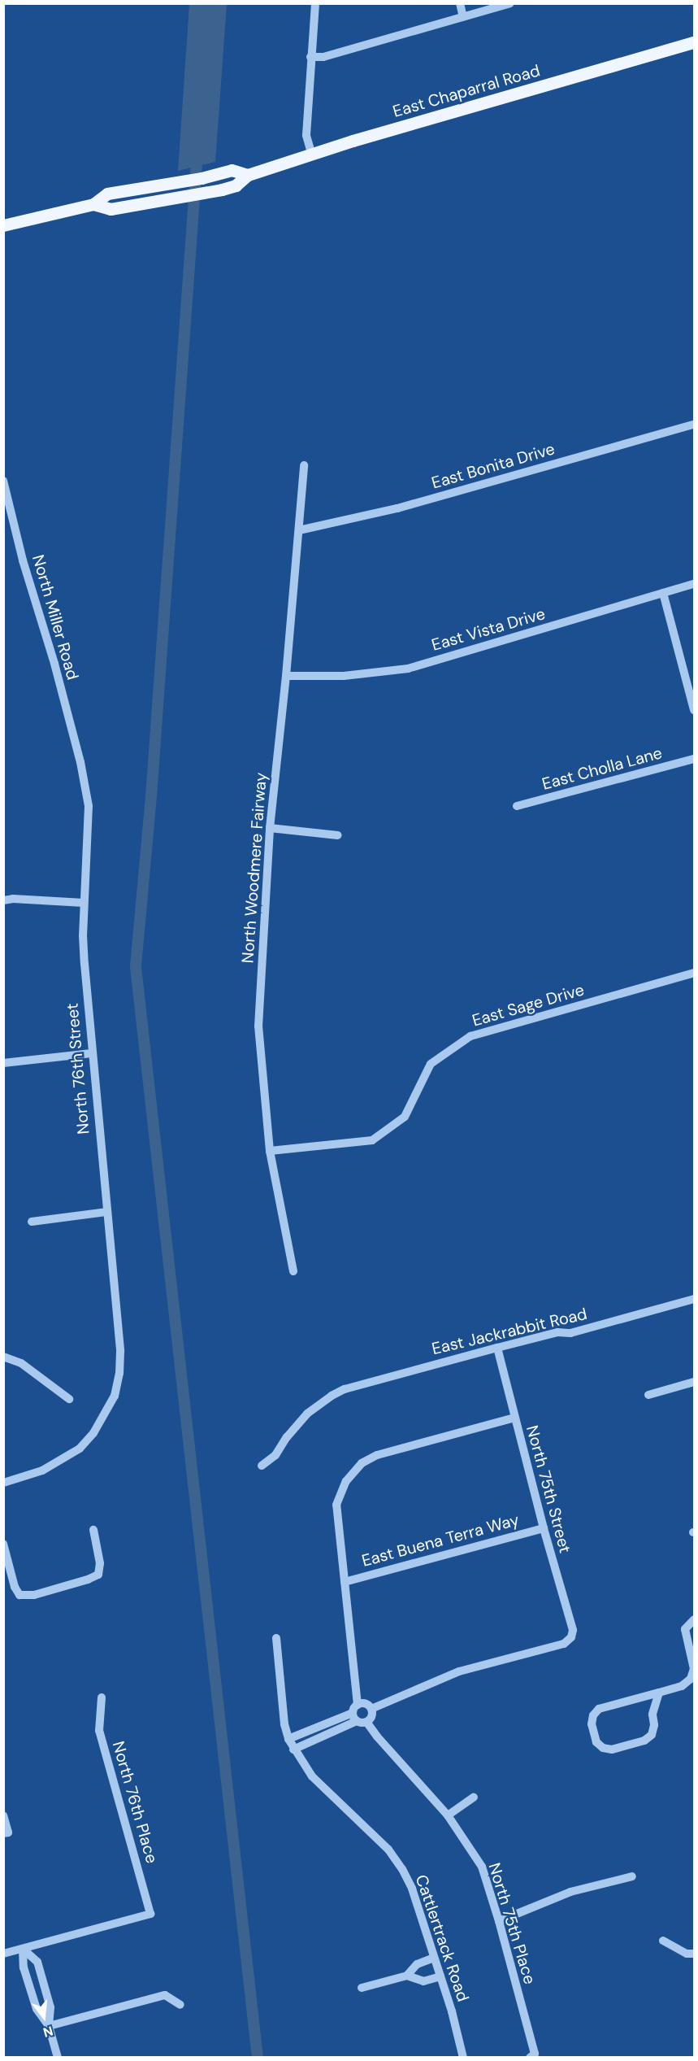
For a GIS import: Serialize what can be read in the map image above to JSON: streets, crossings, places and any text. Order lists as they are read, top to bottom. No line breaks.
{"streets":{"main road":["East Chaparral Road"],"street":["East Bonita Drive","North Miller Road","East Vista Drive","East Cholla Lane","North Woodmere Fairway","East Sage Drive","North 76th Street","East Jackrabbit Road","North 75th Street","East Buena Terra Way","North 76th Place","North 75th Place","Cattlertrack Road"]},"crossings":[["East Bonita Drive","North Woodmere Fairway"],["North Miller Road","North 76th Street"],["East Vista Drive","North Woodmere Fairway"],["North Woodmere Fairway","East Sage Drive"],["East Jackrabbit Road","North 75th Street"],["North 75th Street","East Buena Terra Way"],["North 75th Street","North 75th Place"]],"north":"bottom"}
